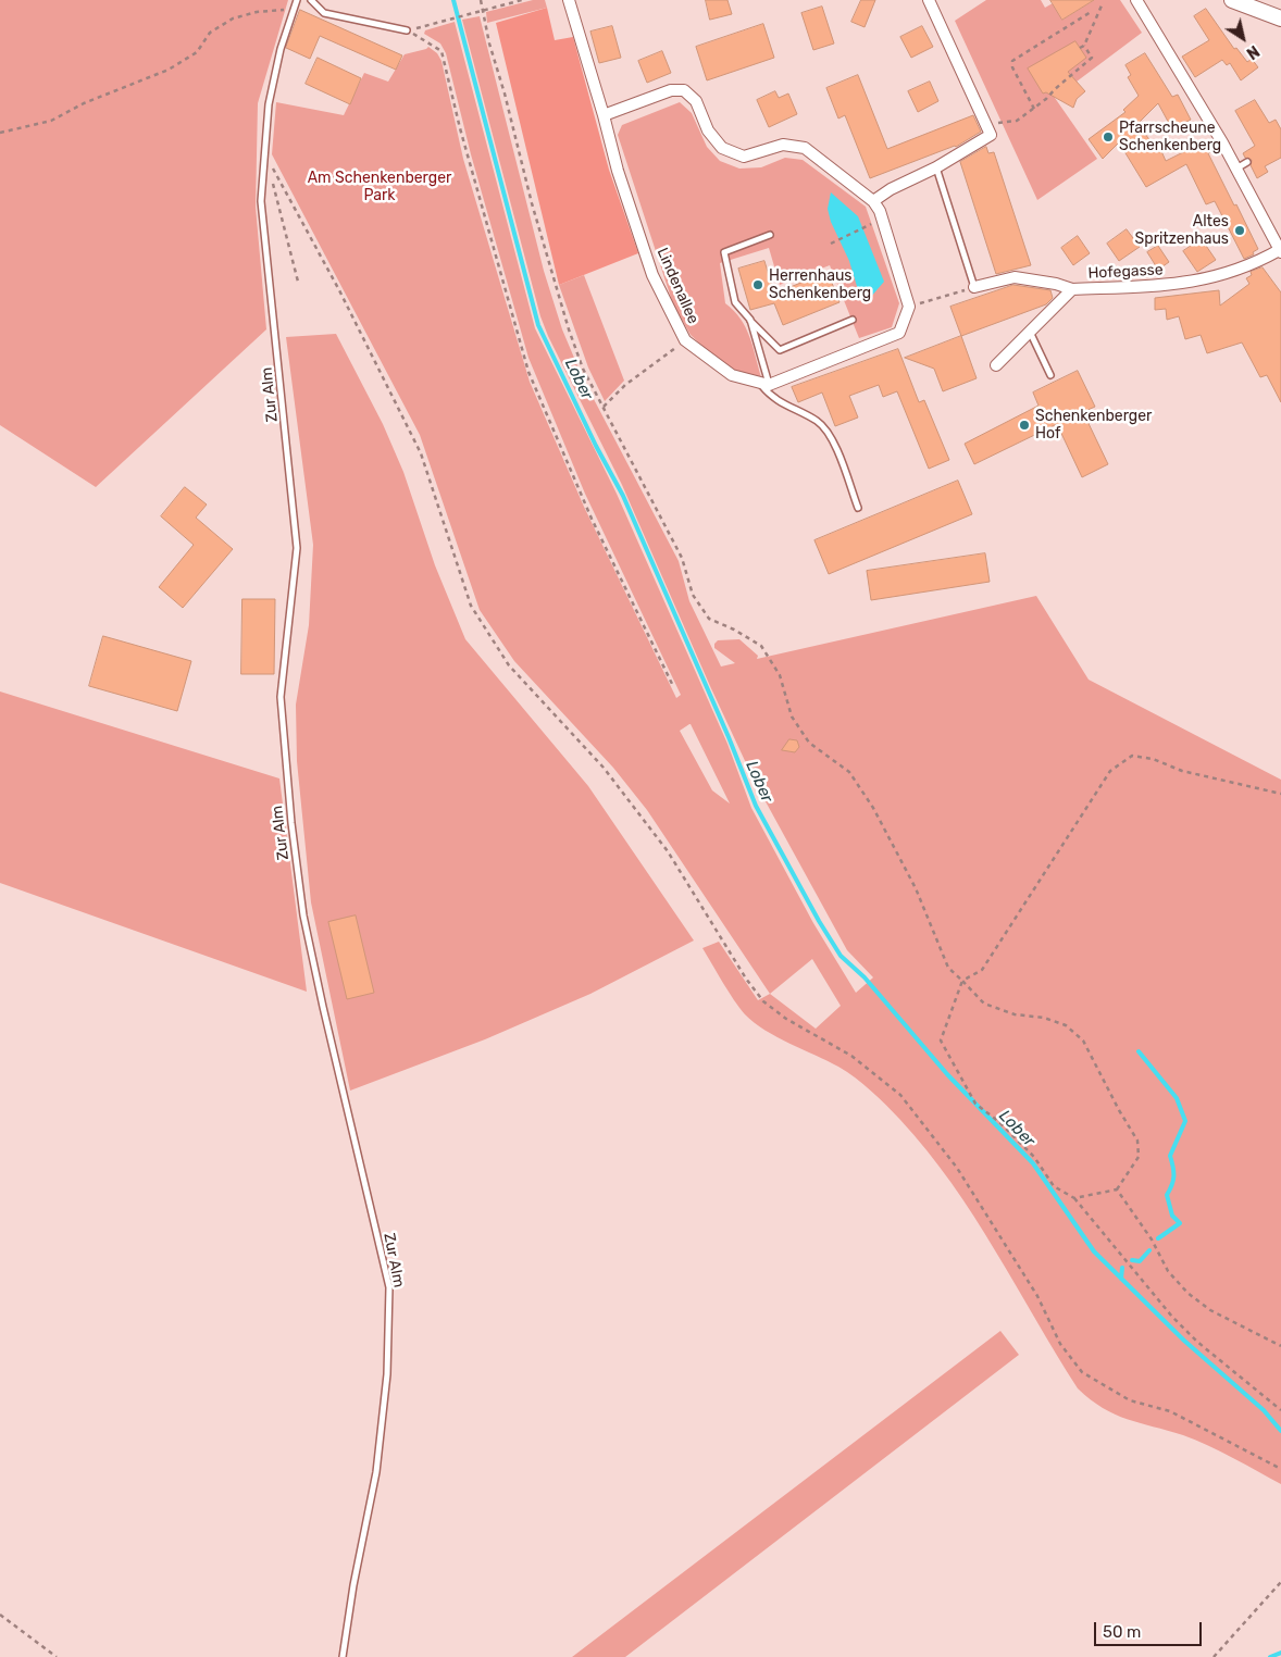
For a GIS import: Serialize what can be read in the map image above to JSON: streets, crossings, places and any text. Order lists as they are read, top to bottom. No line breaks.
{"streets":{"street":["Hofegasse","Lindenallee"],"lane":["Zur Alm"]},"water":["Lober"],"parks":["Am Schenkenberger Park"],"places":["Pfarrscheune Schenkenberg","Altes Spritzenhaus","Herrenhaus Schenkenberg","Schenkenberger Hof"],"scale_bar":"50 m","north":"bottom right"}
